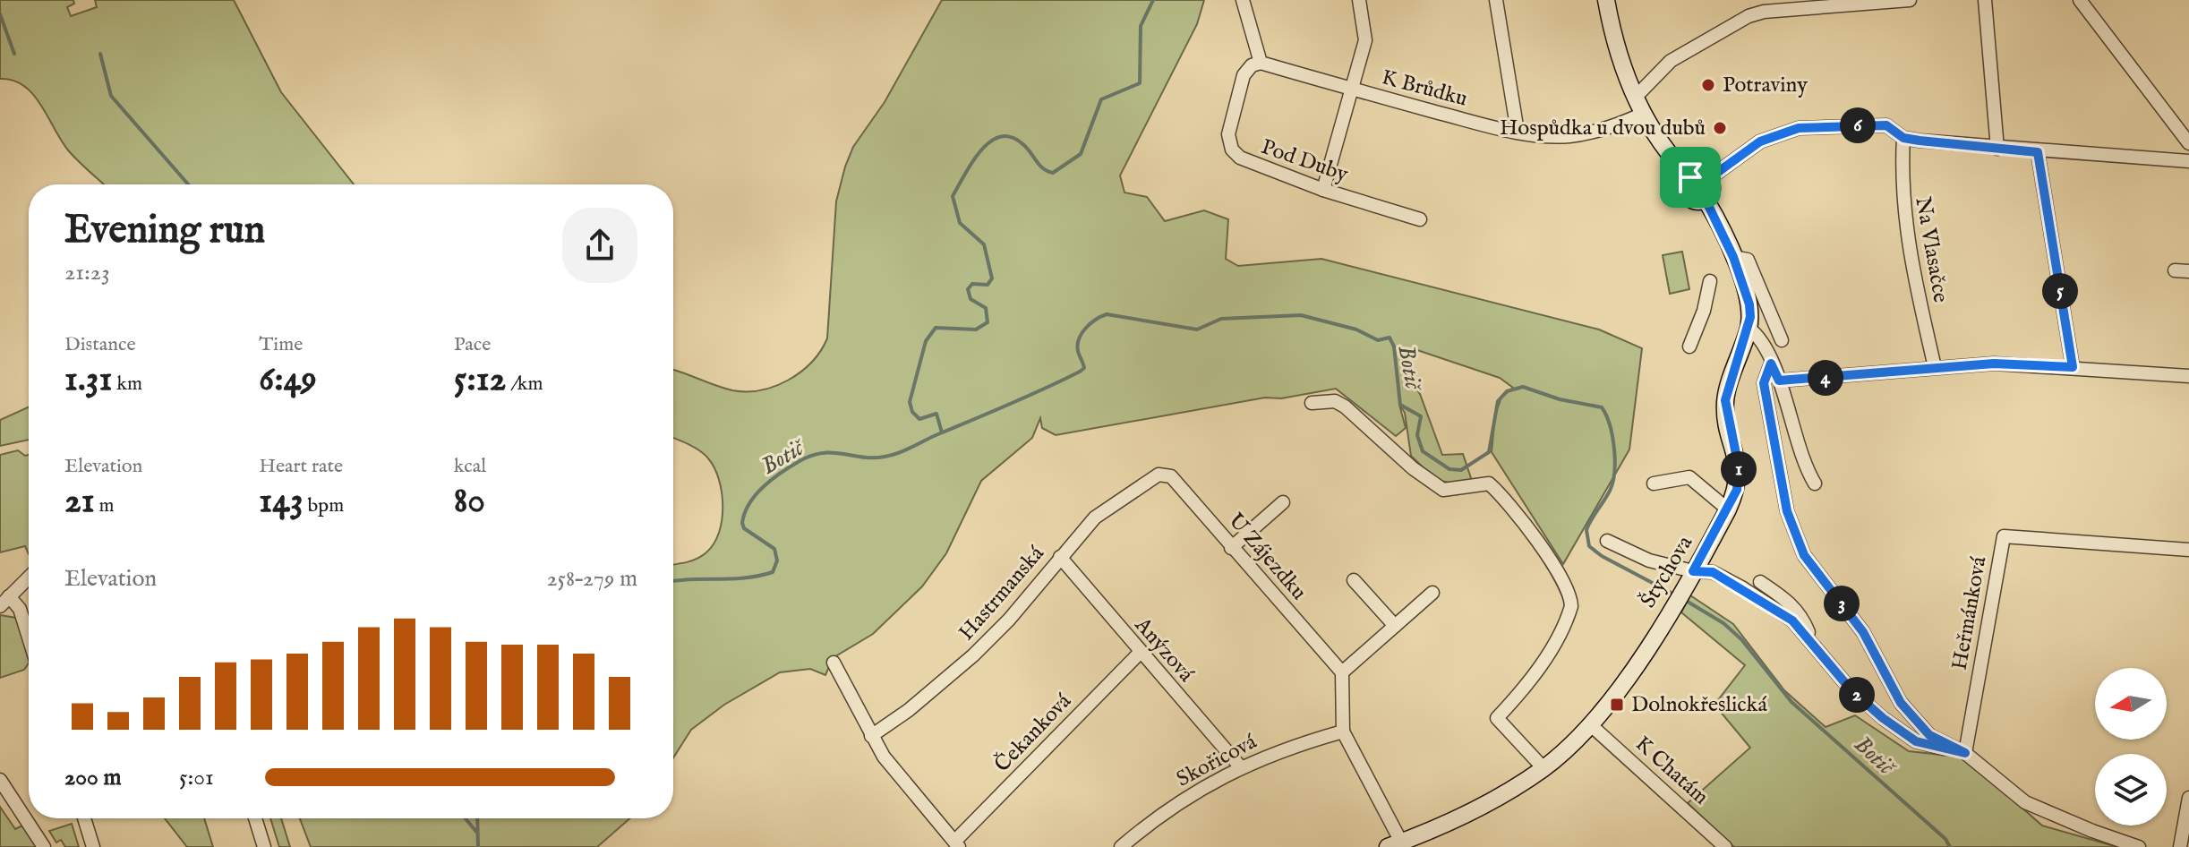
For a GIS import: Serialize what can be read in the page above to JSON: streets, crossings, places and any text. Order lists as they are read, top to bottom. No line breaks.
{"streets":{"street":["K Brůdku","Pod Duby","Na Vlasačce","U Zájezdku","Štychova","Hastrmanská","Heřmánková","Anýzová","Čekanková","Skořicová","K Chatám"]},"crossings":[["K Brůdku","Pod Duby"],["K Brůdku","Štychova"],["U Zájezdku","Hastrmanská"],["Štychova","K Chatám"],["Hastrmanská","Anýzová"],["Anýzová","Čekanková"],["Anýzová","Skořicová"]],"water":["Botič"],"places":{"other":["Potraviny","Hospůdka u dvou dubů"],"transit":["Dolnokřeslická"]},"north":"left","page":{"pins":["6","5","4","1","3","2"],"heading":["Evening run","21:23"],"stats":[["Distance","1.31 km"],["Time","6:49"],["Pace","5:12 /km"],["Elevation","21 m"],["Heart rate","143 bpm"],["kcal","80"]],"chart":["Elevation","258–279 m"],"list":[{"name":"200 m","note":"5:01"}]}}
